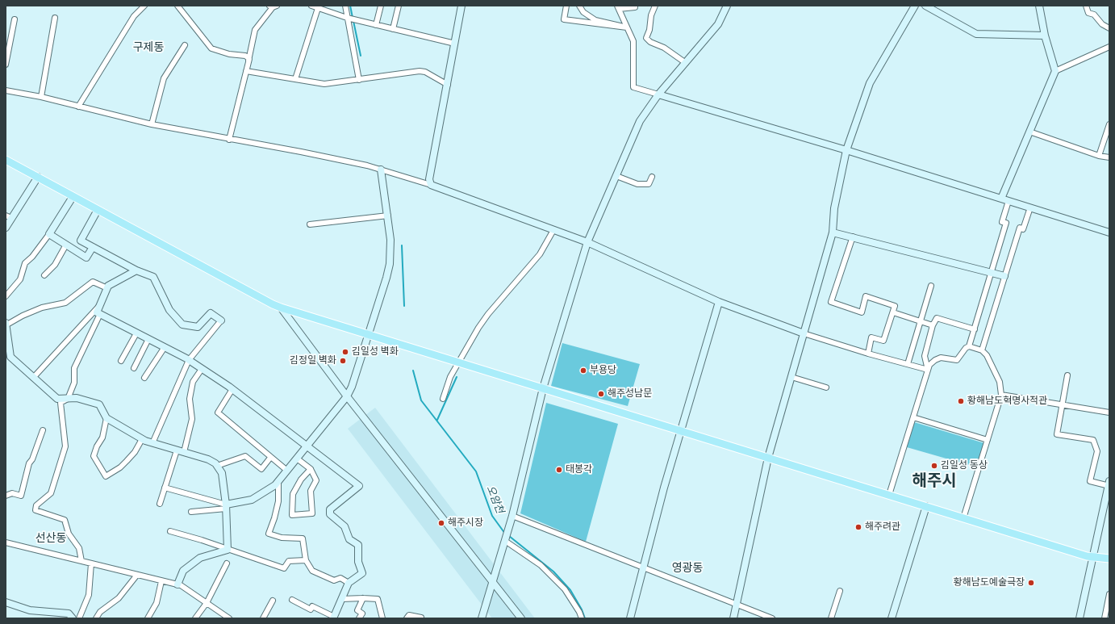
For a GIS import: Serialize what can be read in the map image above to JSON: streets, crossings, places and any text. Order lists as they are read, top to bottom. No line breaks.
{"districts":["구제동","해주시","선산동","영광동"],"water":["오암천"],"places":["김일성 벽화","김정일 벽화","부용당","해주성남문","황해남도혁명사적관","김일성 동상","태봉각","해주시장","해주려관","황해남도예술극장"]}
